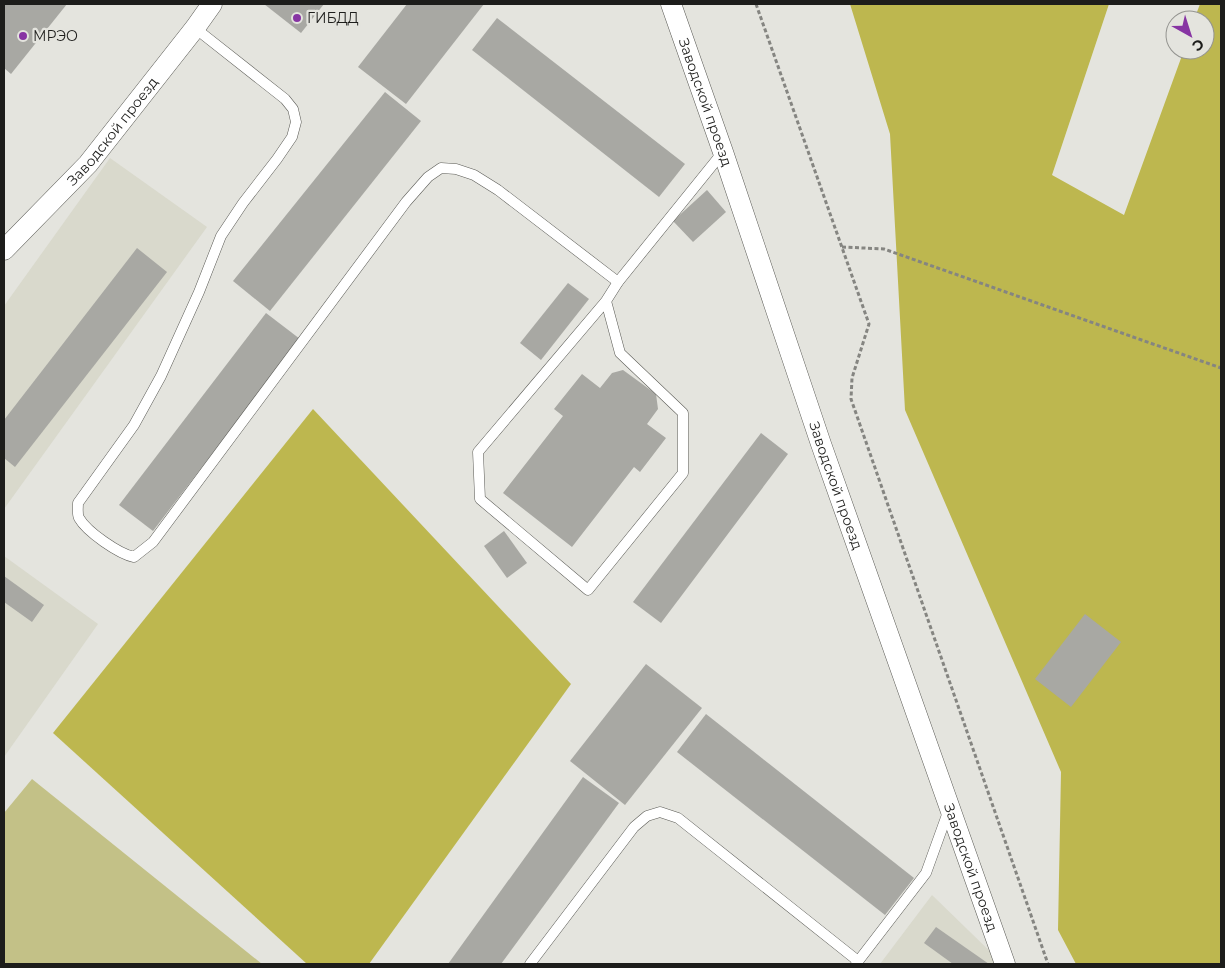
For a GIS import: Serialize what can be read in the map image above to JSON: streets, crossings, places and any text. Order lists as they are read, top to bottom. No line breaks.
{"streets":{"street":["Заводской проезд"]},"places":["ГИБДД","МРЭО"],"north":"bottom right"}
